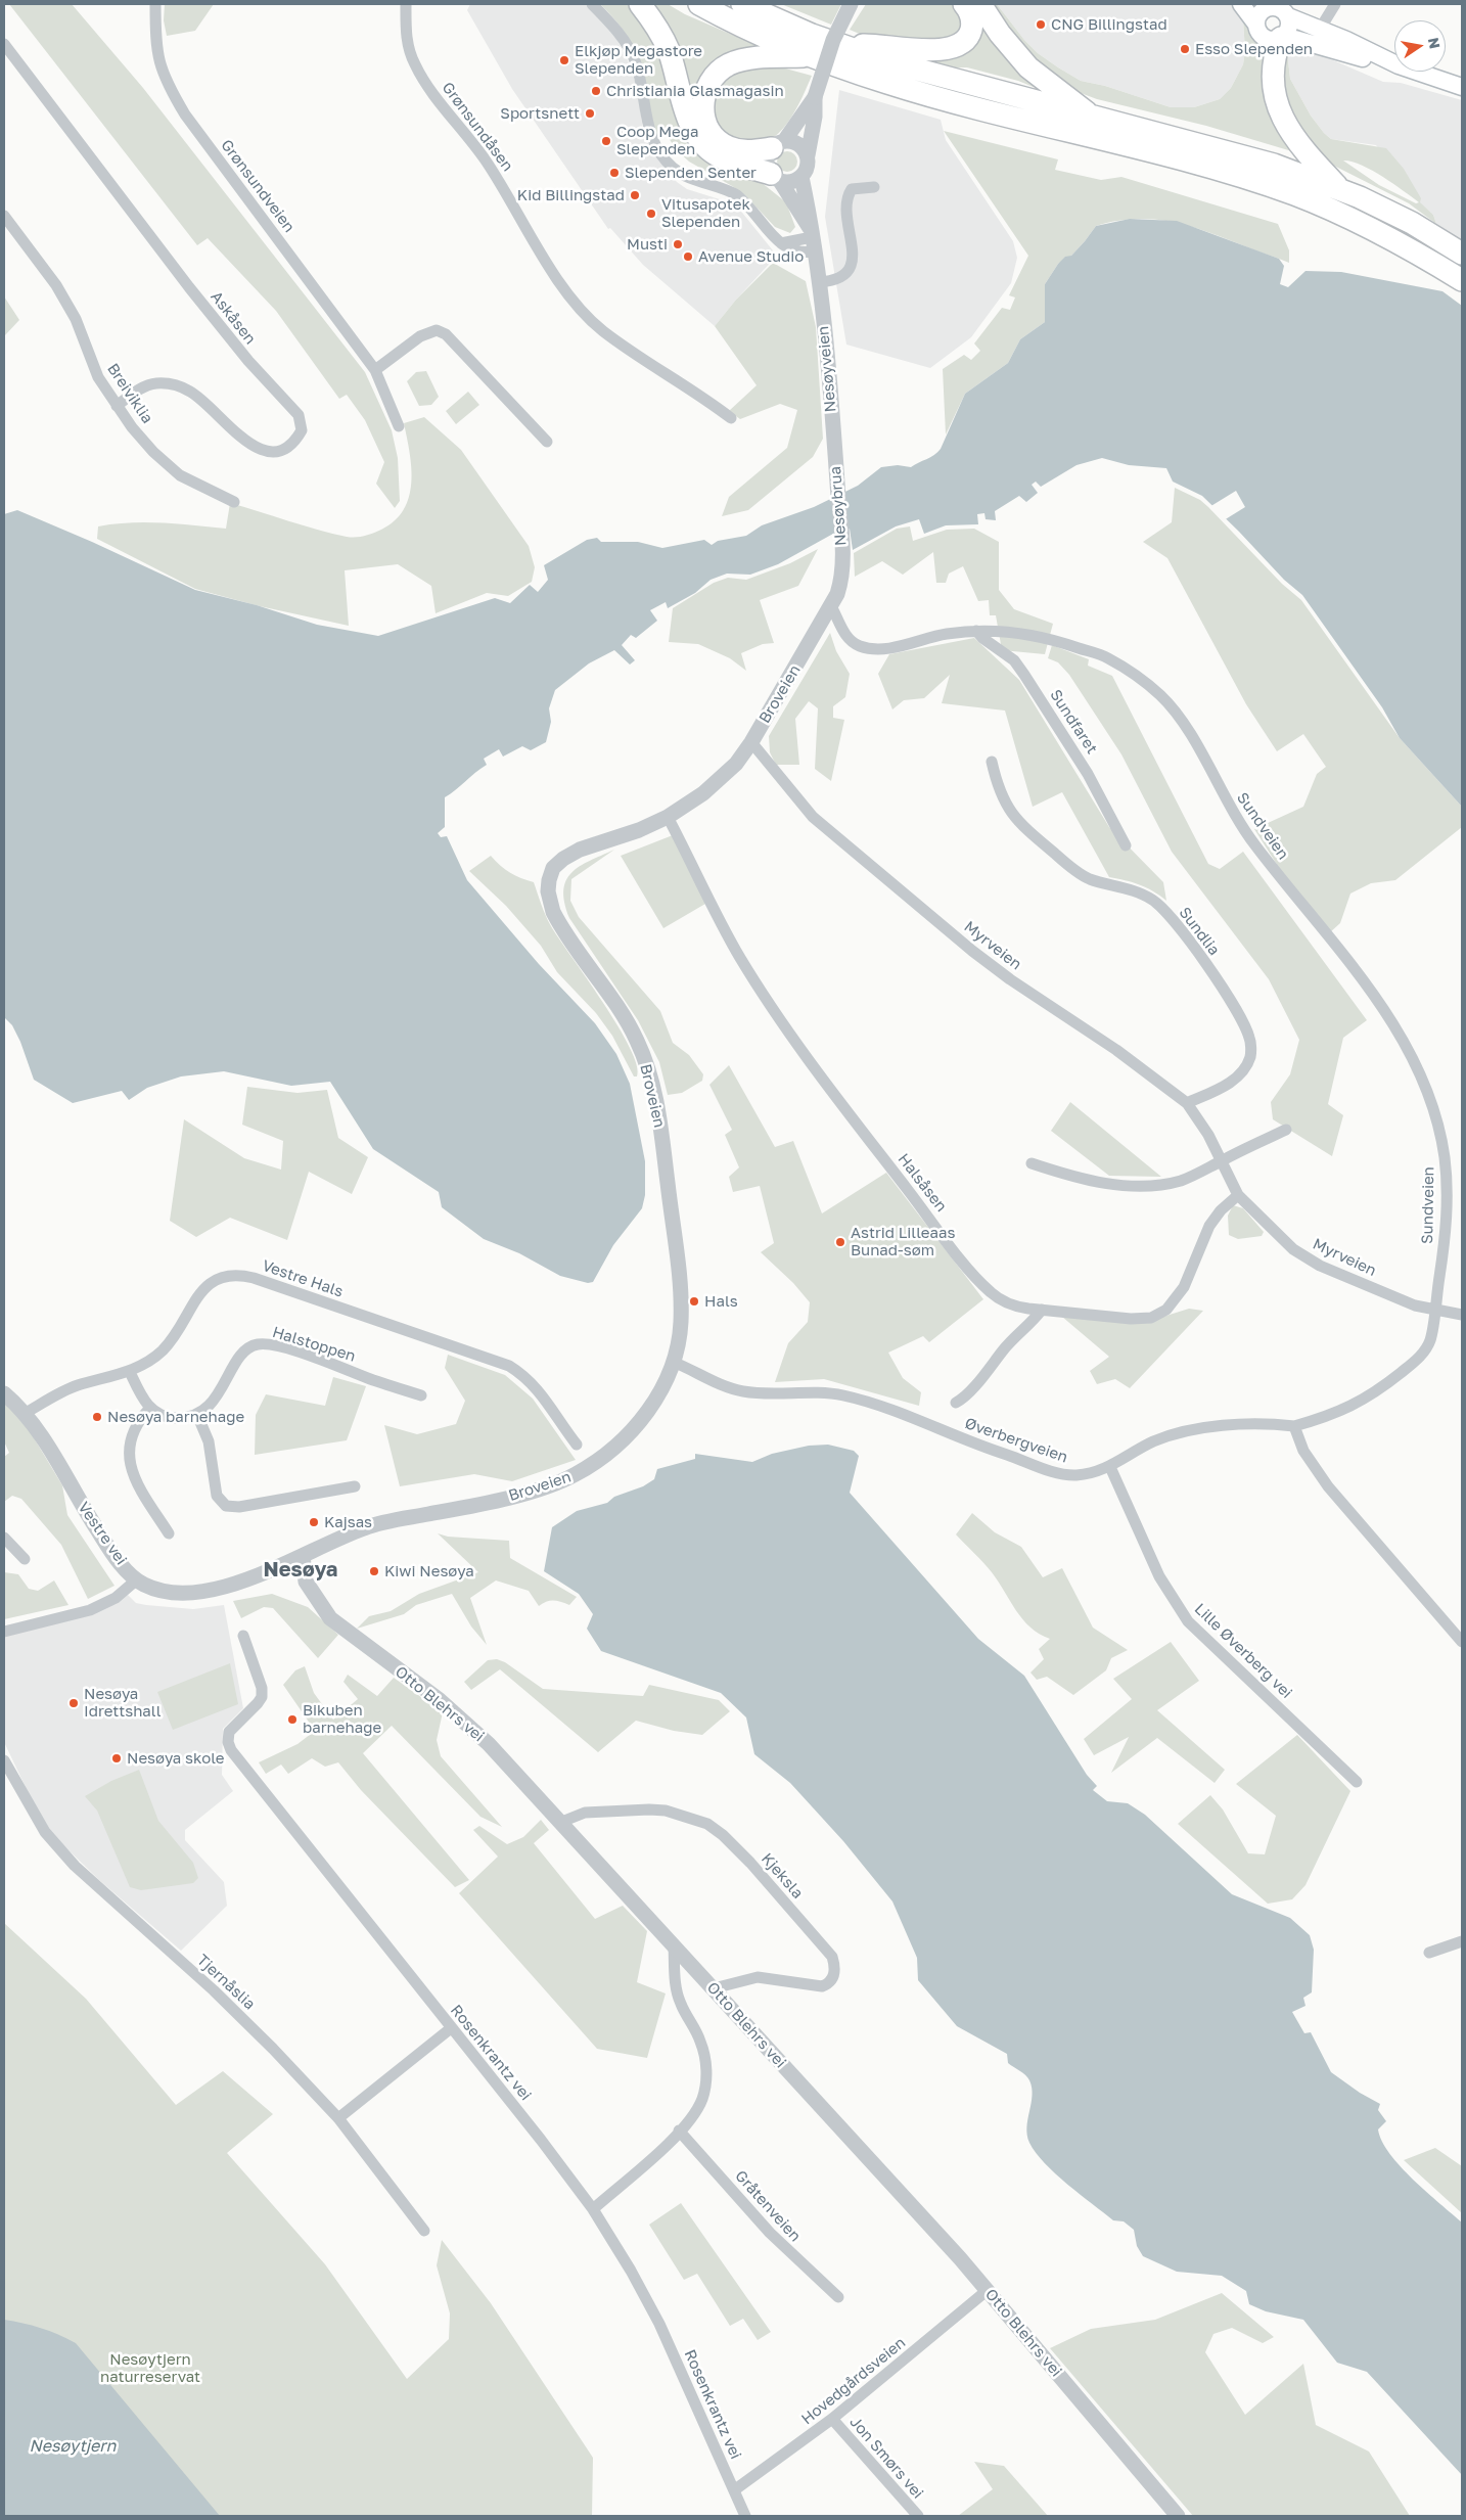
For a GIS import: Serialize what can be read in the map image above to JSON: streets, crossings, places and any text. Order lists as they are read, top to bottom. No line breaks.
{"streets":{"street":["Grønsundåsen","Grønsundveien","Askåsen","Nesøyveien","Breiviklia","Nesøybrua","Broveien","Sundfaret","Sundveien","Sundlia","Myrveien","Halsåsen","Vestre Hals","Halstoppen","Øverbergveien","Vestre vei","Lille Øverberg vei","Otto Blehrs vei","Kjeksla","Tjernåslia","Rosenkrantz vei","Gråtenveien","Hovedgårdsveien","Jon Smørs vei"]},"crossings":[["Askåsen","Breiviklia"],["Nesøyveien","Nesøybrua"],["Nesøybrua","Broveien"],["Broveien","Sundveien"],["Broveien","Myrveien"],["Broveien","Halsåsen"],["Broveien","Øverbergveien"],["Broveien","Vestre vei"],["Broveien","Otto Blehrs vei"],["Sundfaret","Sundveien"],["Sundveien","Myrveien"],["Sundveien","Øverbergveien"],["Sundlia","Myrveien"],["Myrveien","Halsåsen"],["Vestre Hals","Vestre vei"],["Øverbergveien","Lille Øverberg vei"],["Vestre vei","Otto Blehrs vei"],["Otto Blehrs vei","Kjeksla"],["Otto Blehrs vei","Hovedgårdsveien"],["Rosenkrantz vei","Hovedgårdsveien"],["Hovedgårdsveien","Jon Smørs vei"]],"districts":["Nesøya"],"water":["Nesøytjern"],"parks":["Nesøytjern naturreservat"],"places":["CNG Billingstad","Esso Slependen","Elkjøp Megastore Slependen","Christiania Glasmagasin","Sportsnett","Coop Mega Slependen","Slependen Senter","Kid Billingstad","Vitusapotek Slependen","Musti","Avenue Studio","Astrid Lilleaas Bunad-søm","Hals","Nesøya barnehage","Kajsas","Kiwi Nesøya","Nesøya Idrettshall","Bikuben barnehage","Nesøya skole"],"north":"right"}
